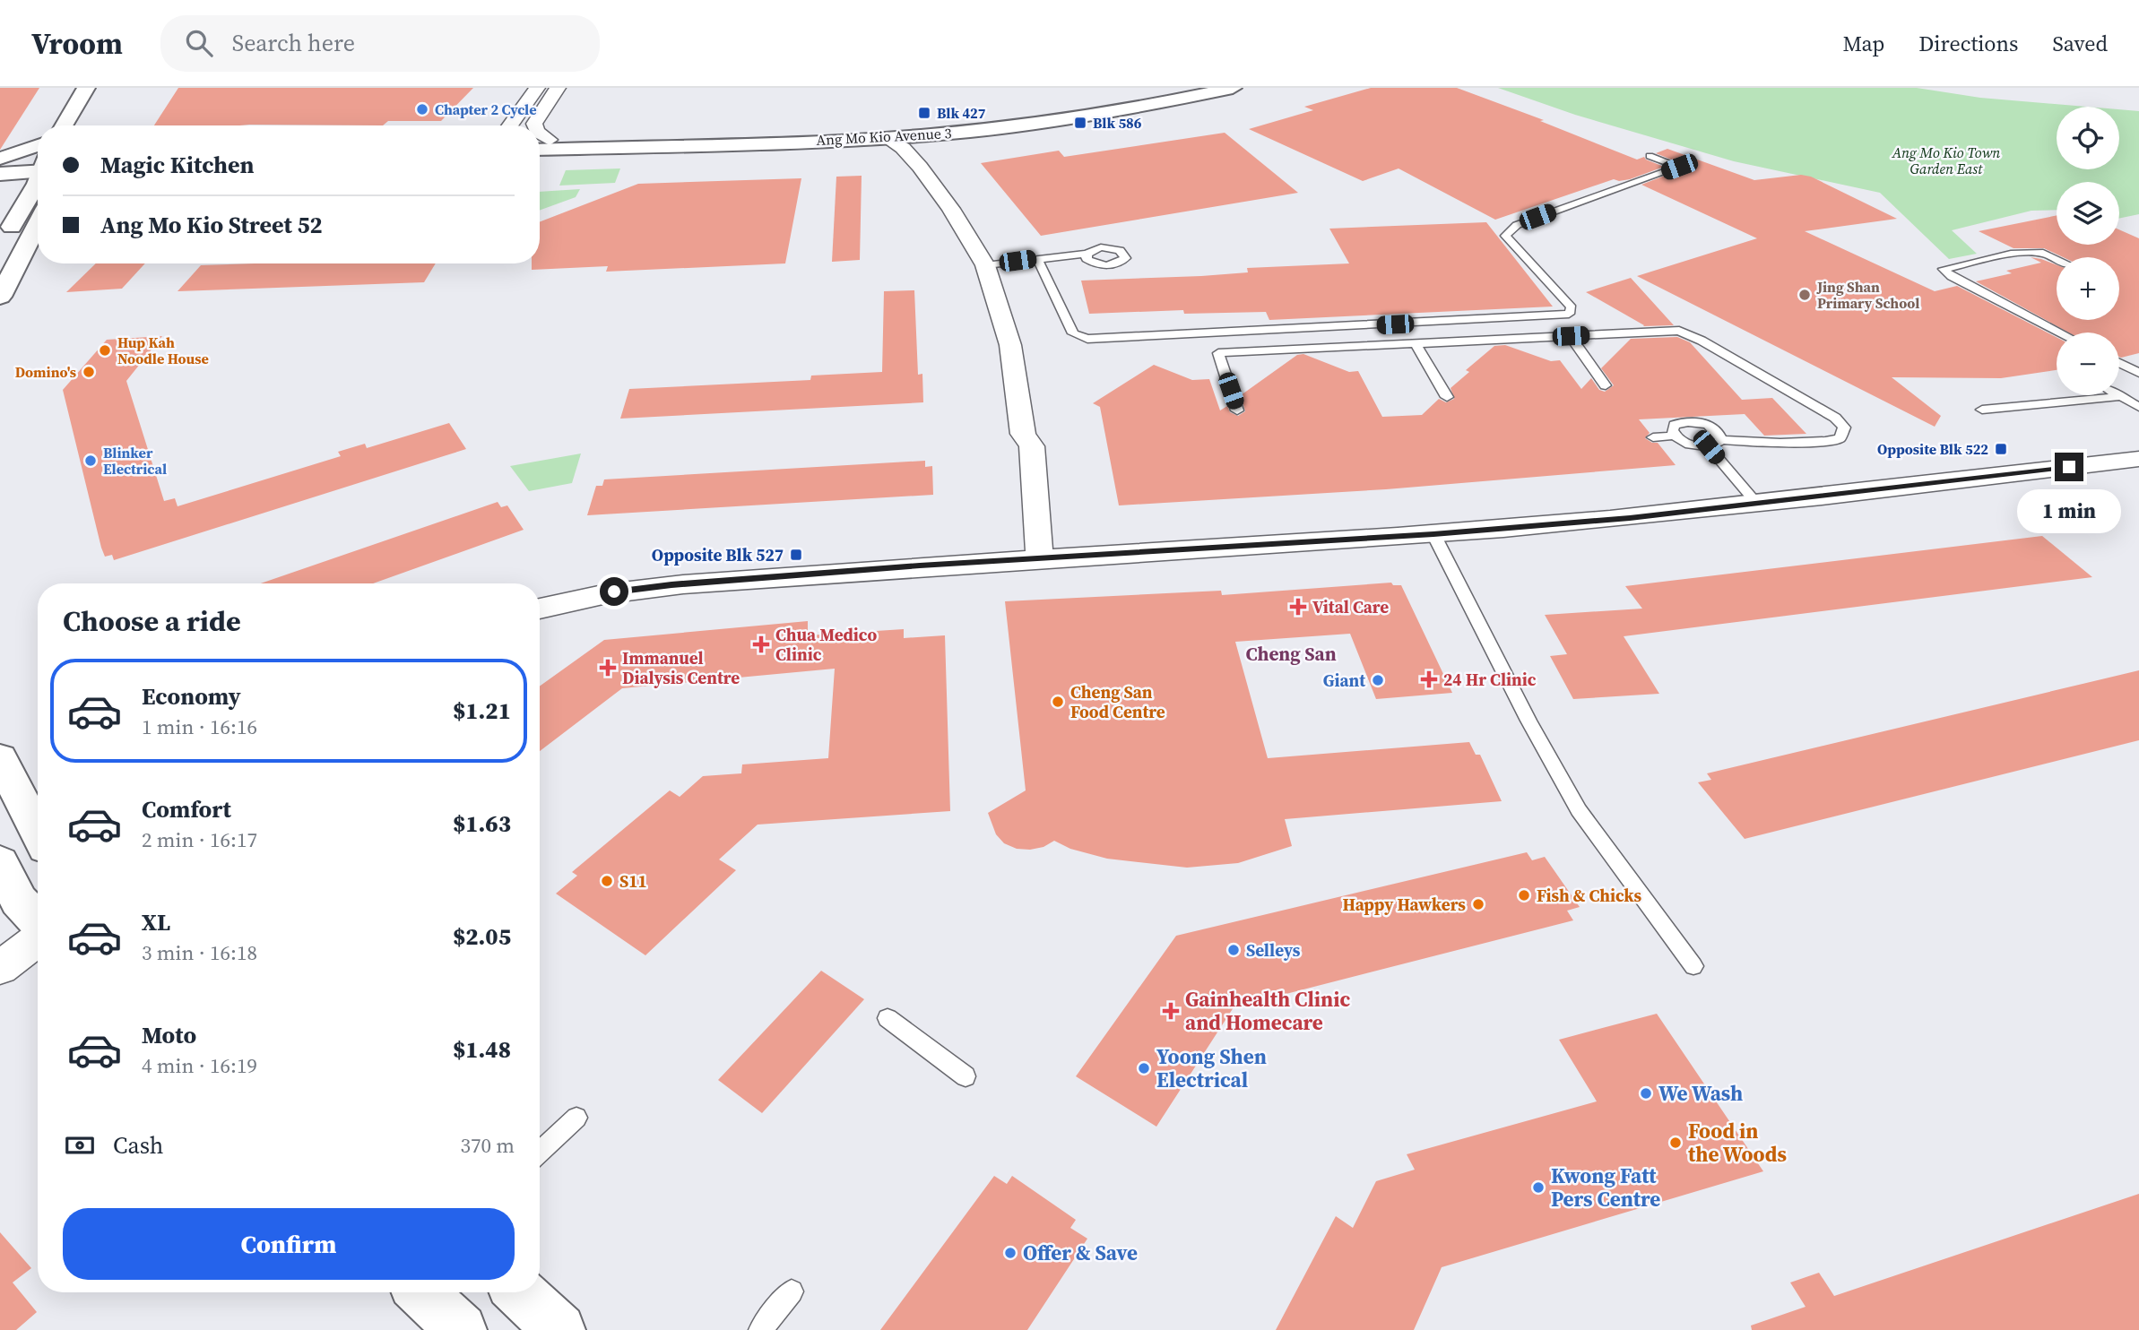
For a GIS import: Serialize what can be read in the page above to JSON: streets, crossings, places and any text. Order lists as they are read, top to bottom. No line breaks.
{"streets":{"main road":["Ang Mo Kio Avenue 3"]},"districts":["Cheng San"],"parks":["Ang Mo Kio Town Garden East"],"places":{"other":["Chapter 2 Cycle","Jing Shan Primary School","Hup Kah Noodle House","Domino's","Blinker Electrical","Giant","Cheng San Food Centre","S11","Fish & Chicks","Happy Hawkers","Selleys","Yoong Shen Electrical","We Wash","Food in the Woods","Kwong Fatt Pers Centre","Offer & Save"],"transit":["Blk 427","Blk 586","Opposite Blk 522","Opposite Blk 527"],"health":["Vital Care","Chua Medico Clinic","Immanuel Dialysis Centre","24 Hr Clinic","Gainhealth Clinic and Homecare"]},"page":{"header":"Vroom","search":"Search here","nav":["Map","Directions","Saved"],"map_buttons":["+","−"],"banner":["Magic Kitchen","Ang Mo Kio Street 52"],"bubble":"1 min","heading":"Choose a ride","list":[{"name":"Economy","note":"1 min · 16:16","value":"$1.21"},{"name":"Comfort","note":"2 min · 16:17","value":"$1.63"},{"name":"XL","note":"3 min · 16:18","value":"$2.05"},{"name":"Moto","note":"4 min · 16:19","value":"$1.48"}],"pay":["Cash","370 m"],"buttons":"Confirm"}}
